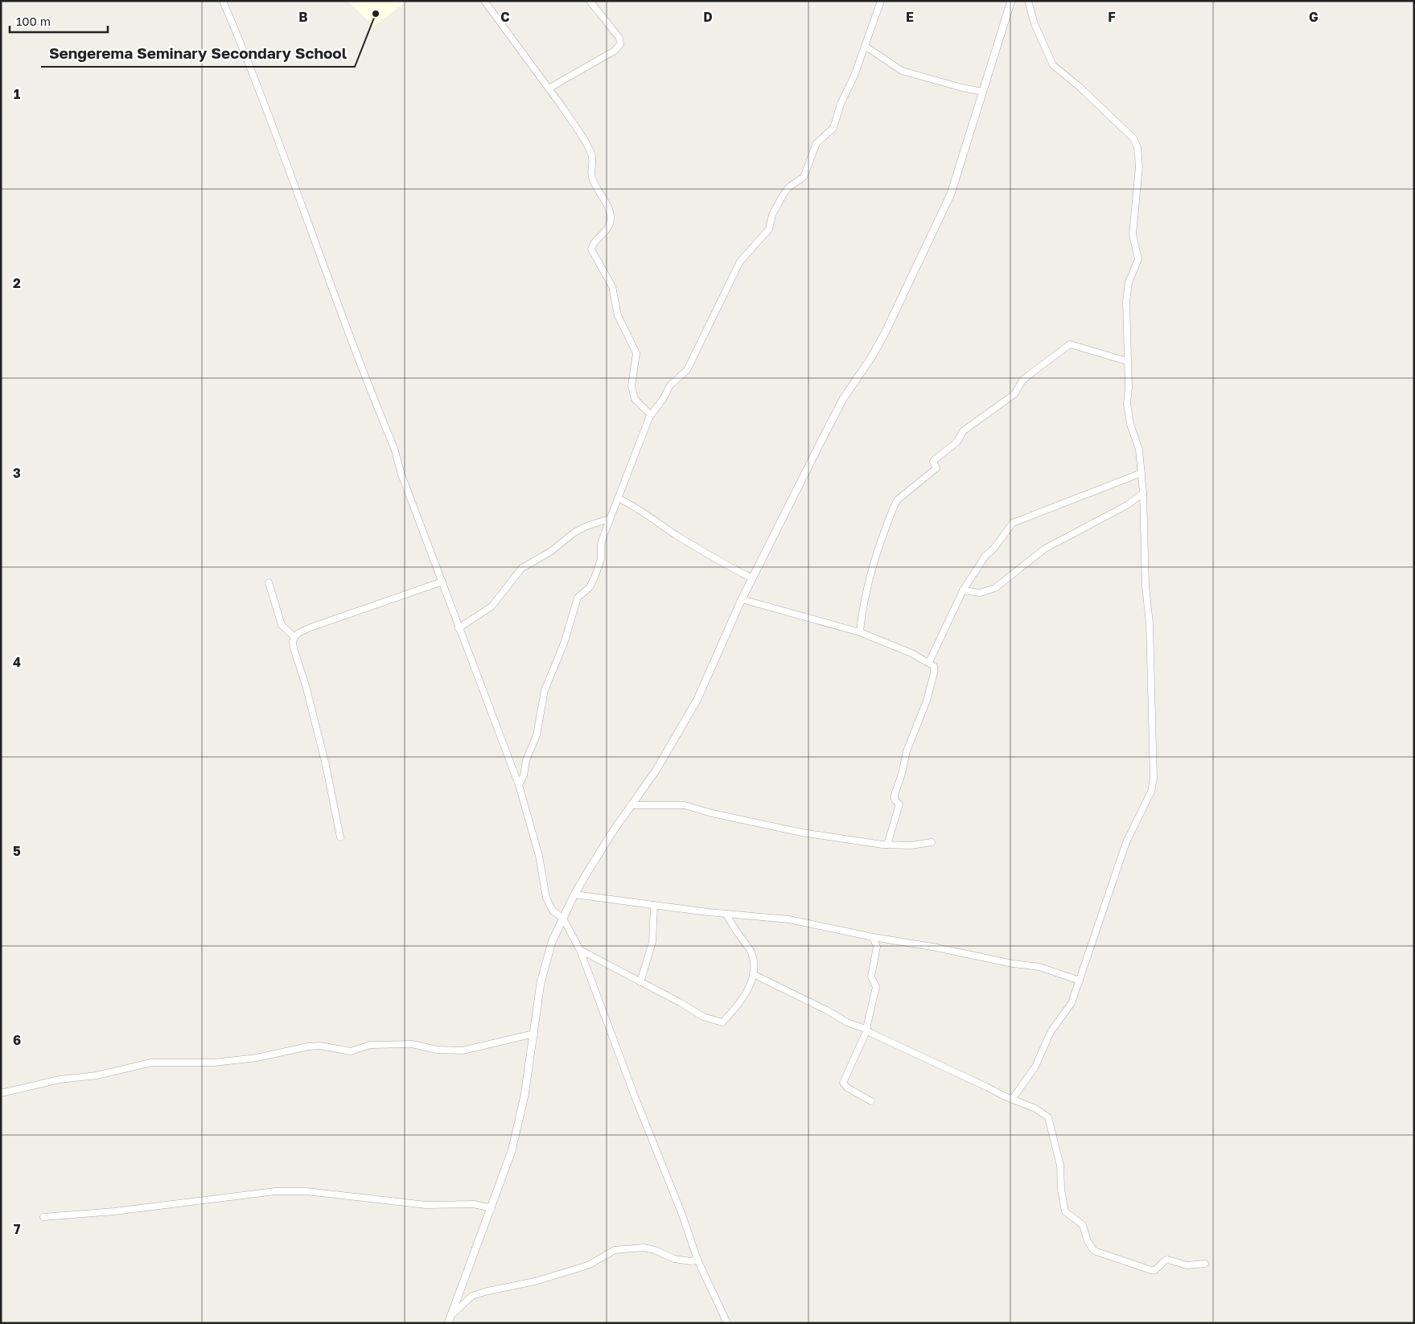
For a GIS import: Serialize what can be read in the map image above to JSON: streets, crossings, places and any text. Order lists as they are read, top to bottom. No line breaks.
{"places":["Sengerema Seminary Secondary School"],"scale_bar":"100 m","grid":{"columns":["B","C","D","E","F","G"],"rows":["1","2","3","4","5","6","7"]}}
